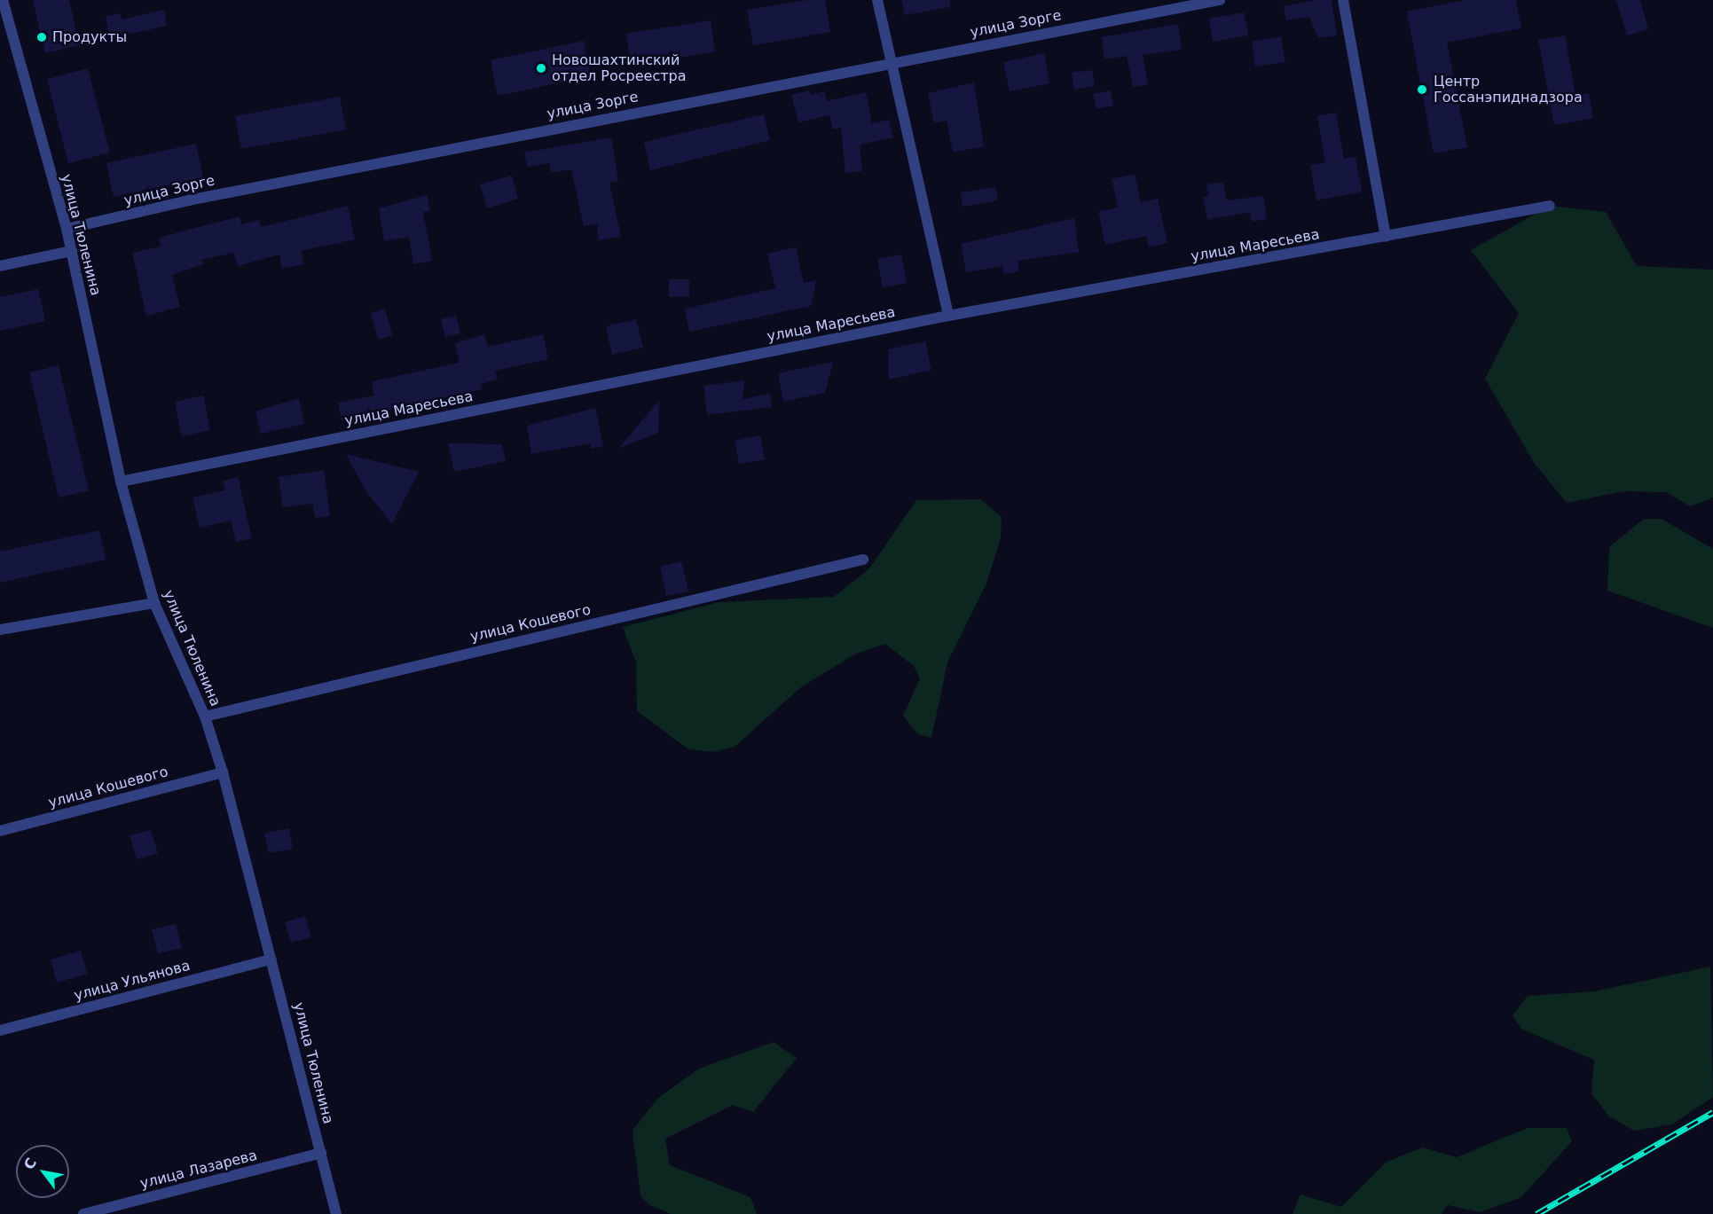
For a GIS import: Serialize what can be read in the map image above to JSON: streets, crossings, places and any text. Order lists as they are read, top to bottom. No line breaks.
{"streets":{"street":["улица Зорге","улица Тюленина","улица Маресьева","улица Кошевого","улица Ульянова","улица Лазарева"]},"crossings":[["улица Зорге","улица Тюленина"],["улица Тюленина","улица Маресьева"],["улица Тюленина","улица Кошевого"],["улица Тюленина","улица Ульянова"],["улица Тюленина","улица Лазарева"]],"places":["Продукты","Новошахтинский отдел Росреестра","Центр Госсанэпиднадзора"],"north":"top left"}
